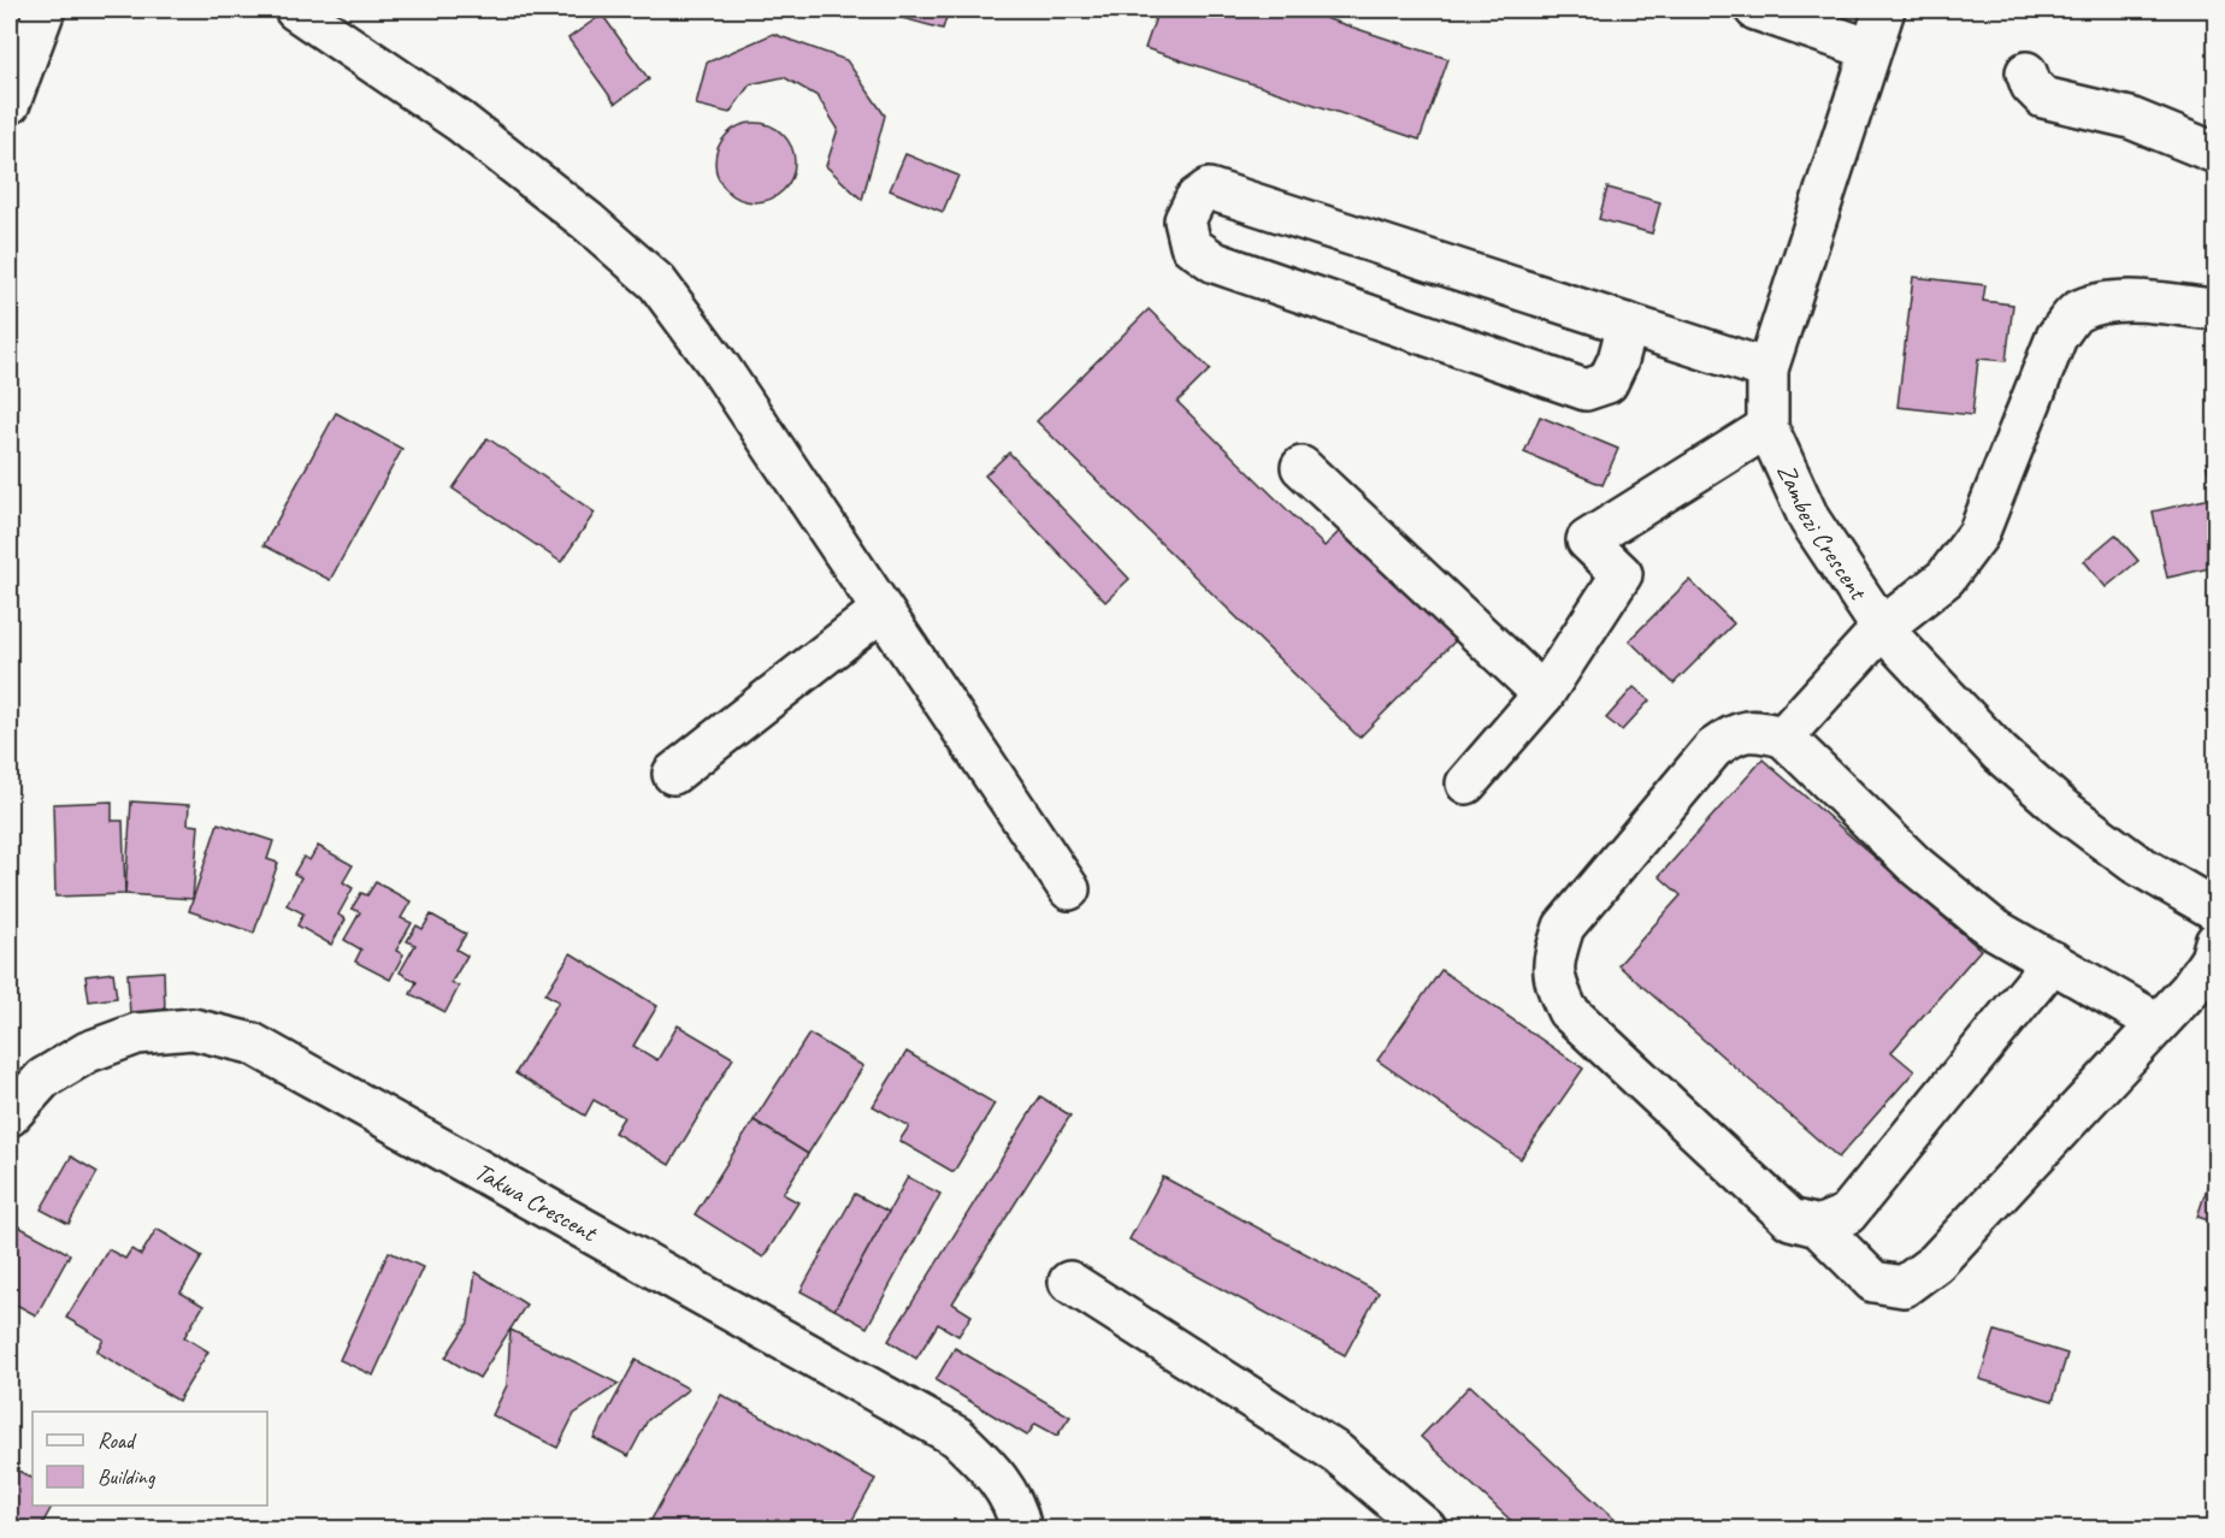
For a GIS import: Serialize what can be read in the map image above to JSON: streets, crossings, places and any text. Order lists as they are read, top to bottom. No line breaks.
{"streets":{"street":["Zambezi Crescent","Takwa Crescent"]},"legend":["Road","Building"]}
